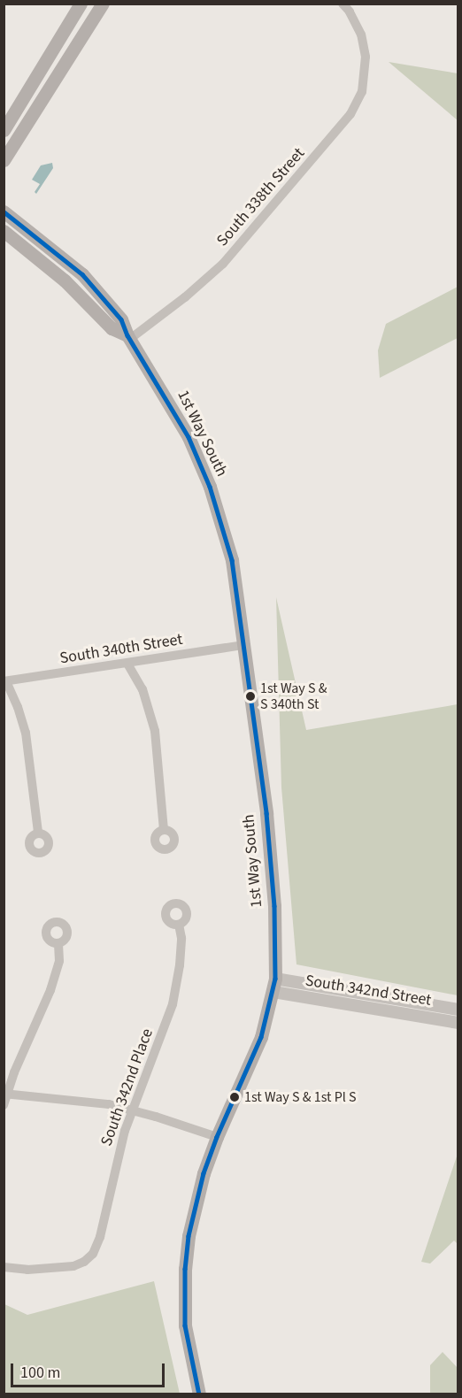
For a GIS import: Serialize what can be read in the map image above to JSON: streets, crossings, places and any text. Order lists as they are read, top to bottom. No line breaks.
{"streets":{"main road":["1st Way South"],"street":["South 338th Street","South 340th Street","South 342nd Street","South 342nd Place"]},"crossings":[["South 338th Street","1st Way South"],["1st Way South","South 340th Street"],["1st Way South","South 342nd Street"]],"places":["1st Way S & S 340th St","1st Way S & 1st Pl S"],"scale_bar":"100 m"}
